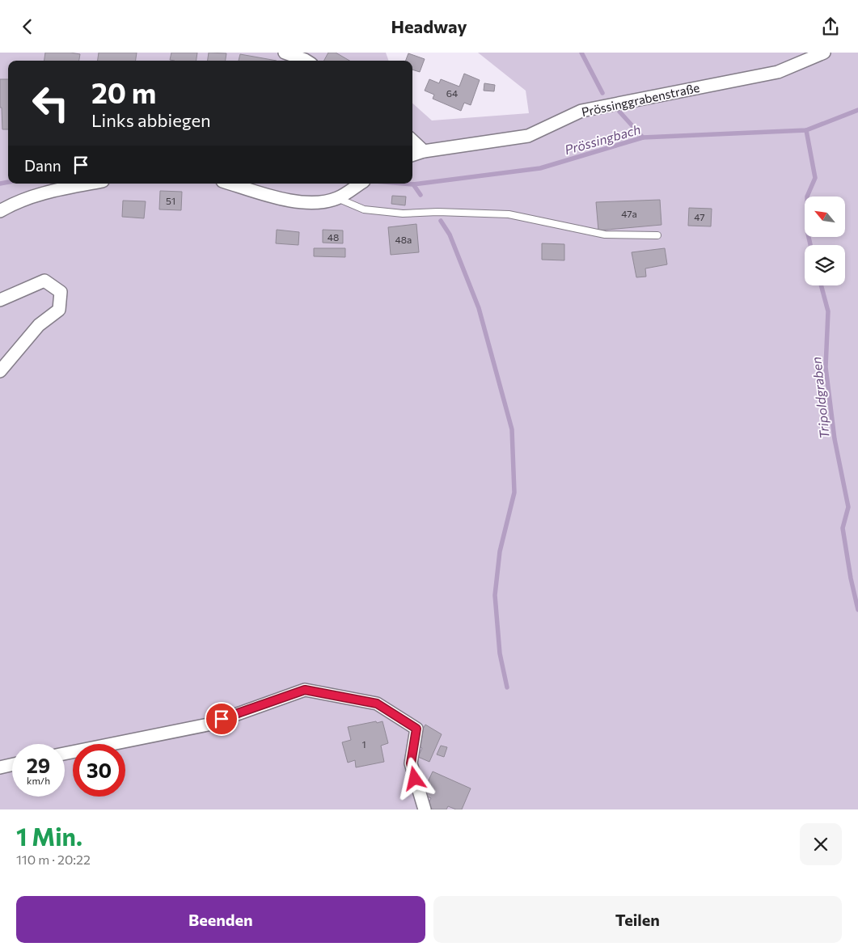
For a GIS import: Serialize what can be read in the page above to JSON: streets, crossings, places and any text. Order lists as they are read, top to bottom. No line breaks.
{"streets":{"street":["Prössinggrabenstraße"]},"water":["Prössingbach","Tripoldgraben"],"house_numbers":["64","51","47a","47","48","48a","1"],"north":"top left","page":{"header":"Headway","turn":["20 m","Links abbiegen"],"then":"Dann","speed":"29 km/h","limit":"30","heading":["1 Min.","110 m · 20:22"],"buttons":["Beenden","Teilen"]}}
